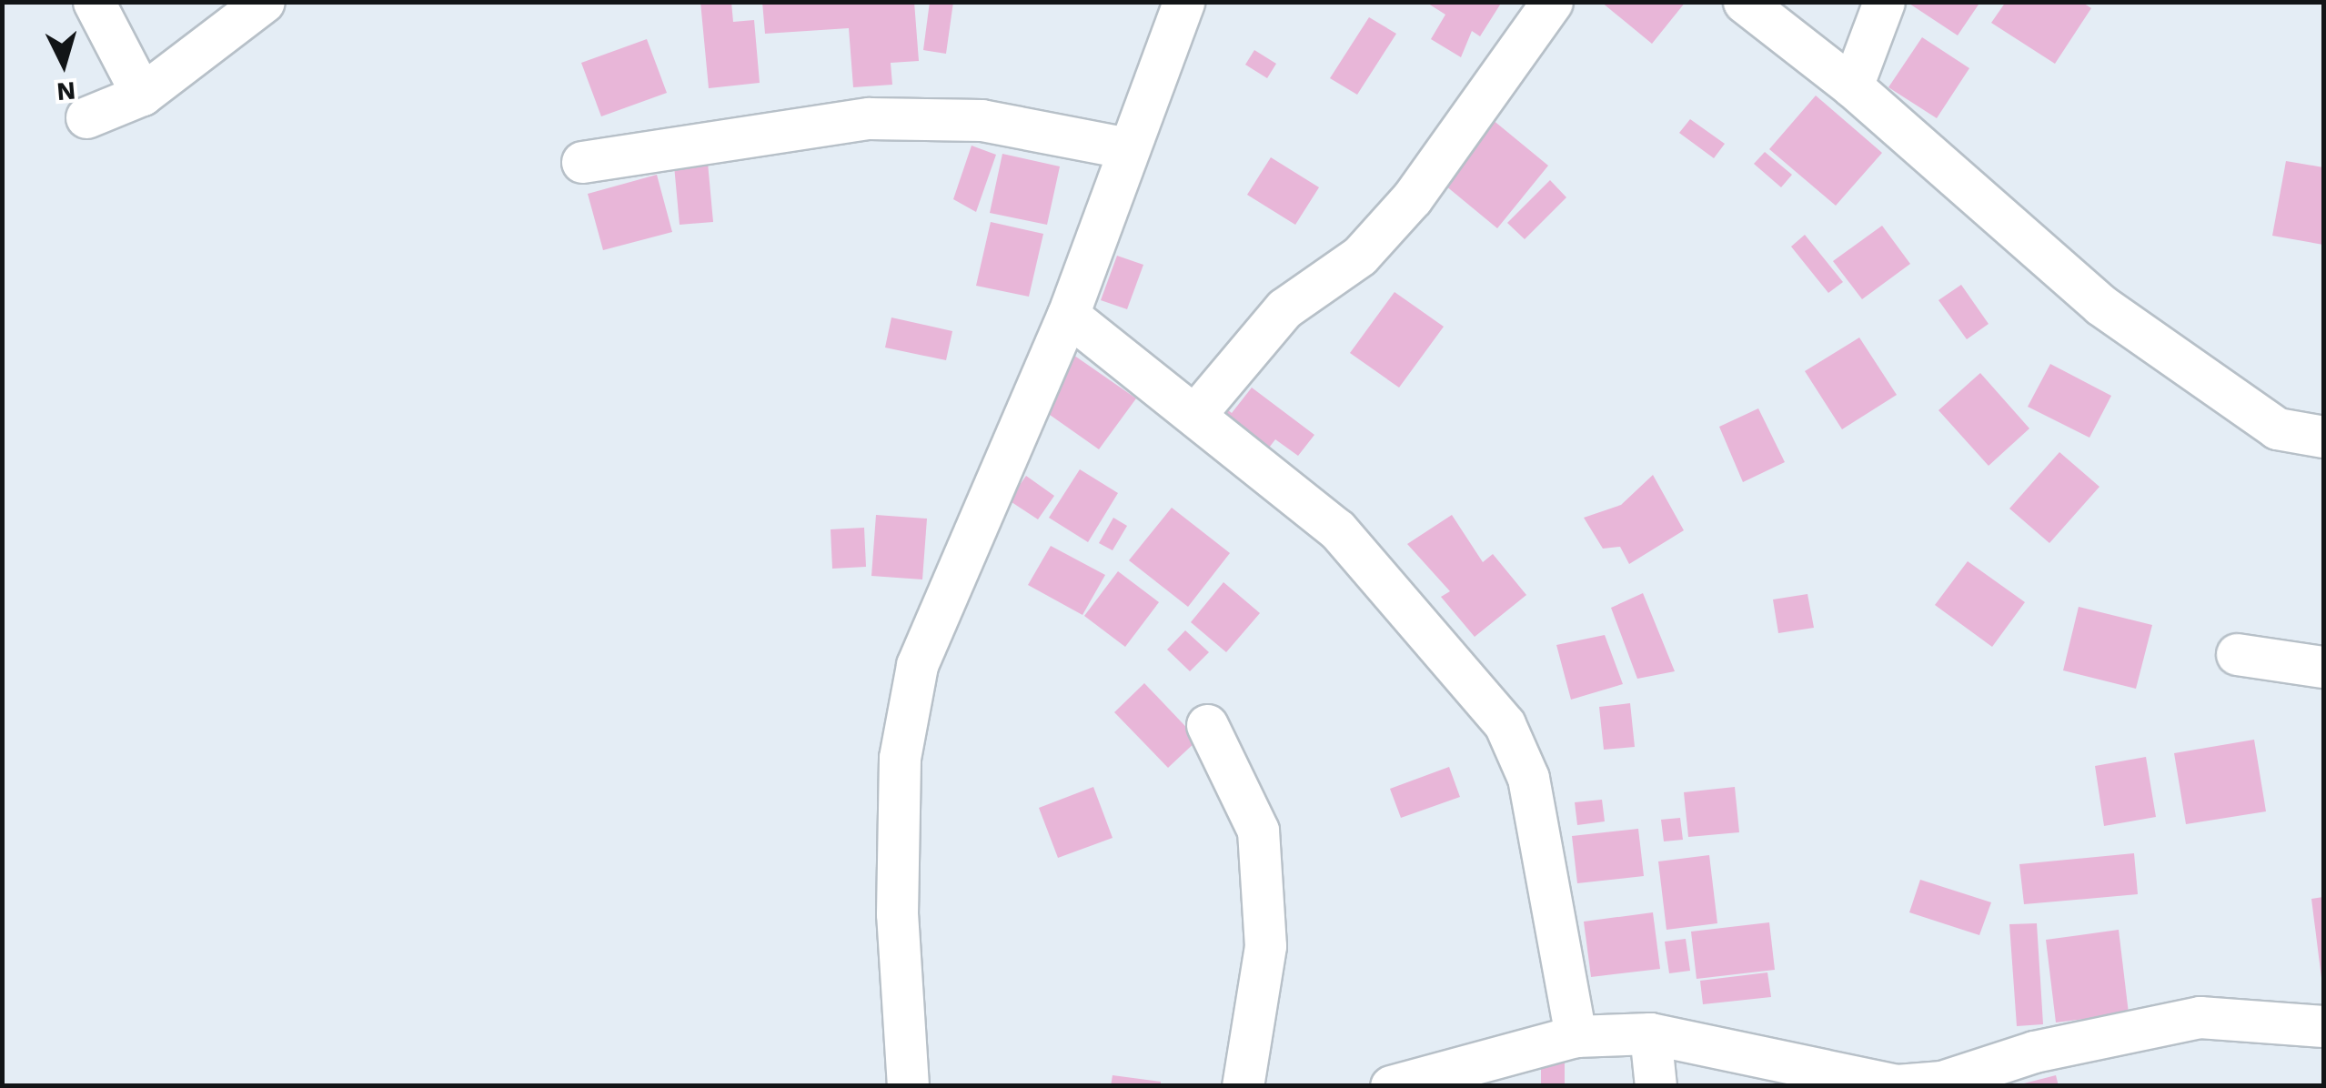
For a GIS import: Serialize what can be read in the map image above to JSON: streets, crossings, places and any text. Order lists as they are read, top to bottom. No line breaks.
{"north":"bottom"}
